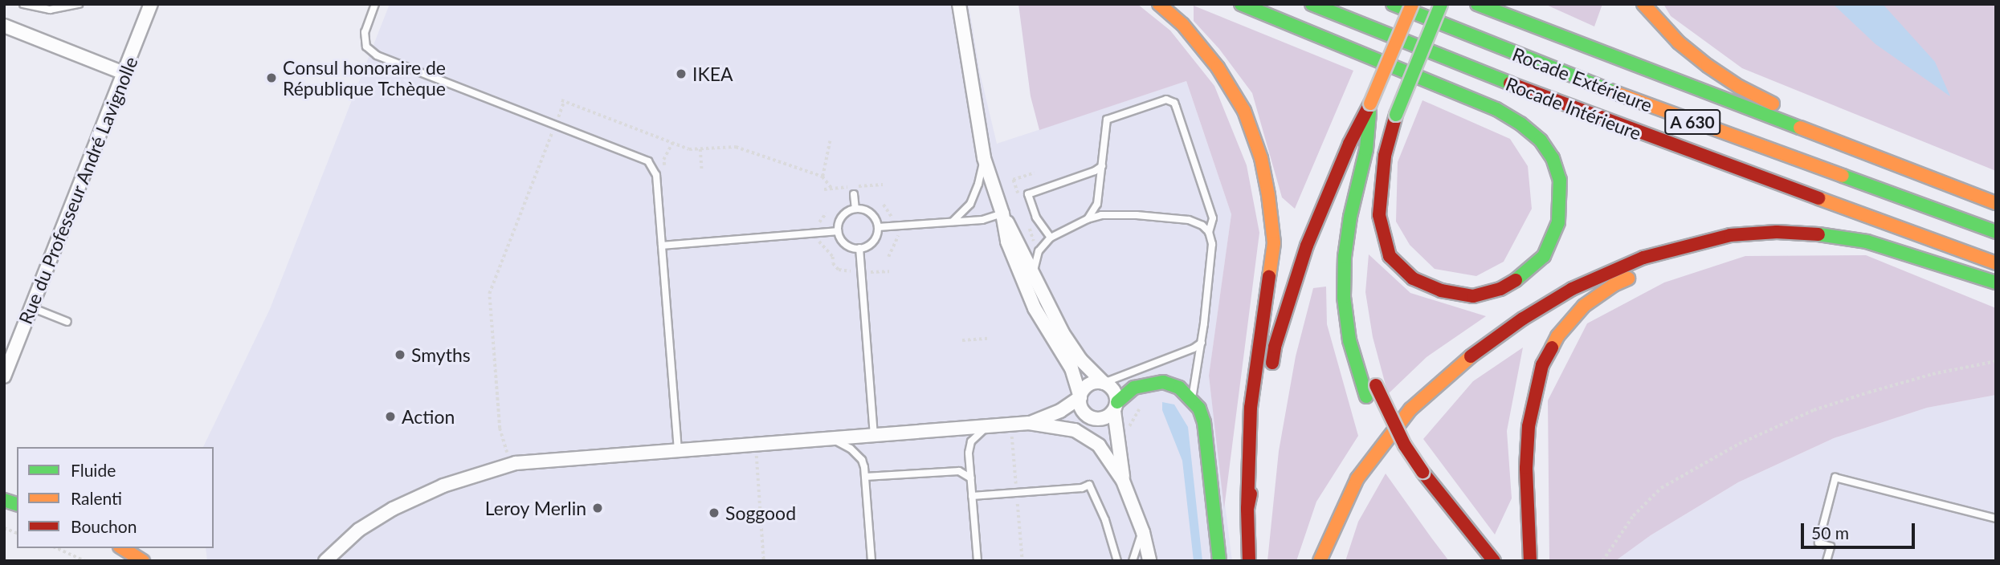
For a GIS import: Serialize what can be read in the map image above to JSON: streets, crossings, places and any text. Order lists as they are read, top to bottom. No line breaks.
{"streets":{"main road":["Rocade Extérieure","Rocade Intérieure","A 630"],"street":["Rue du Professeur André Lavignolle"]},"places":["IKEA","Consul honoraire de République Tchèque","Smyths","Action","Leroy Merlin","Soggood"],"legend":["Fluide","Ralenti","Bouchon"],"scale_bar":"50 m"}
